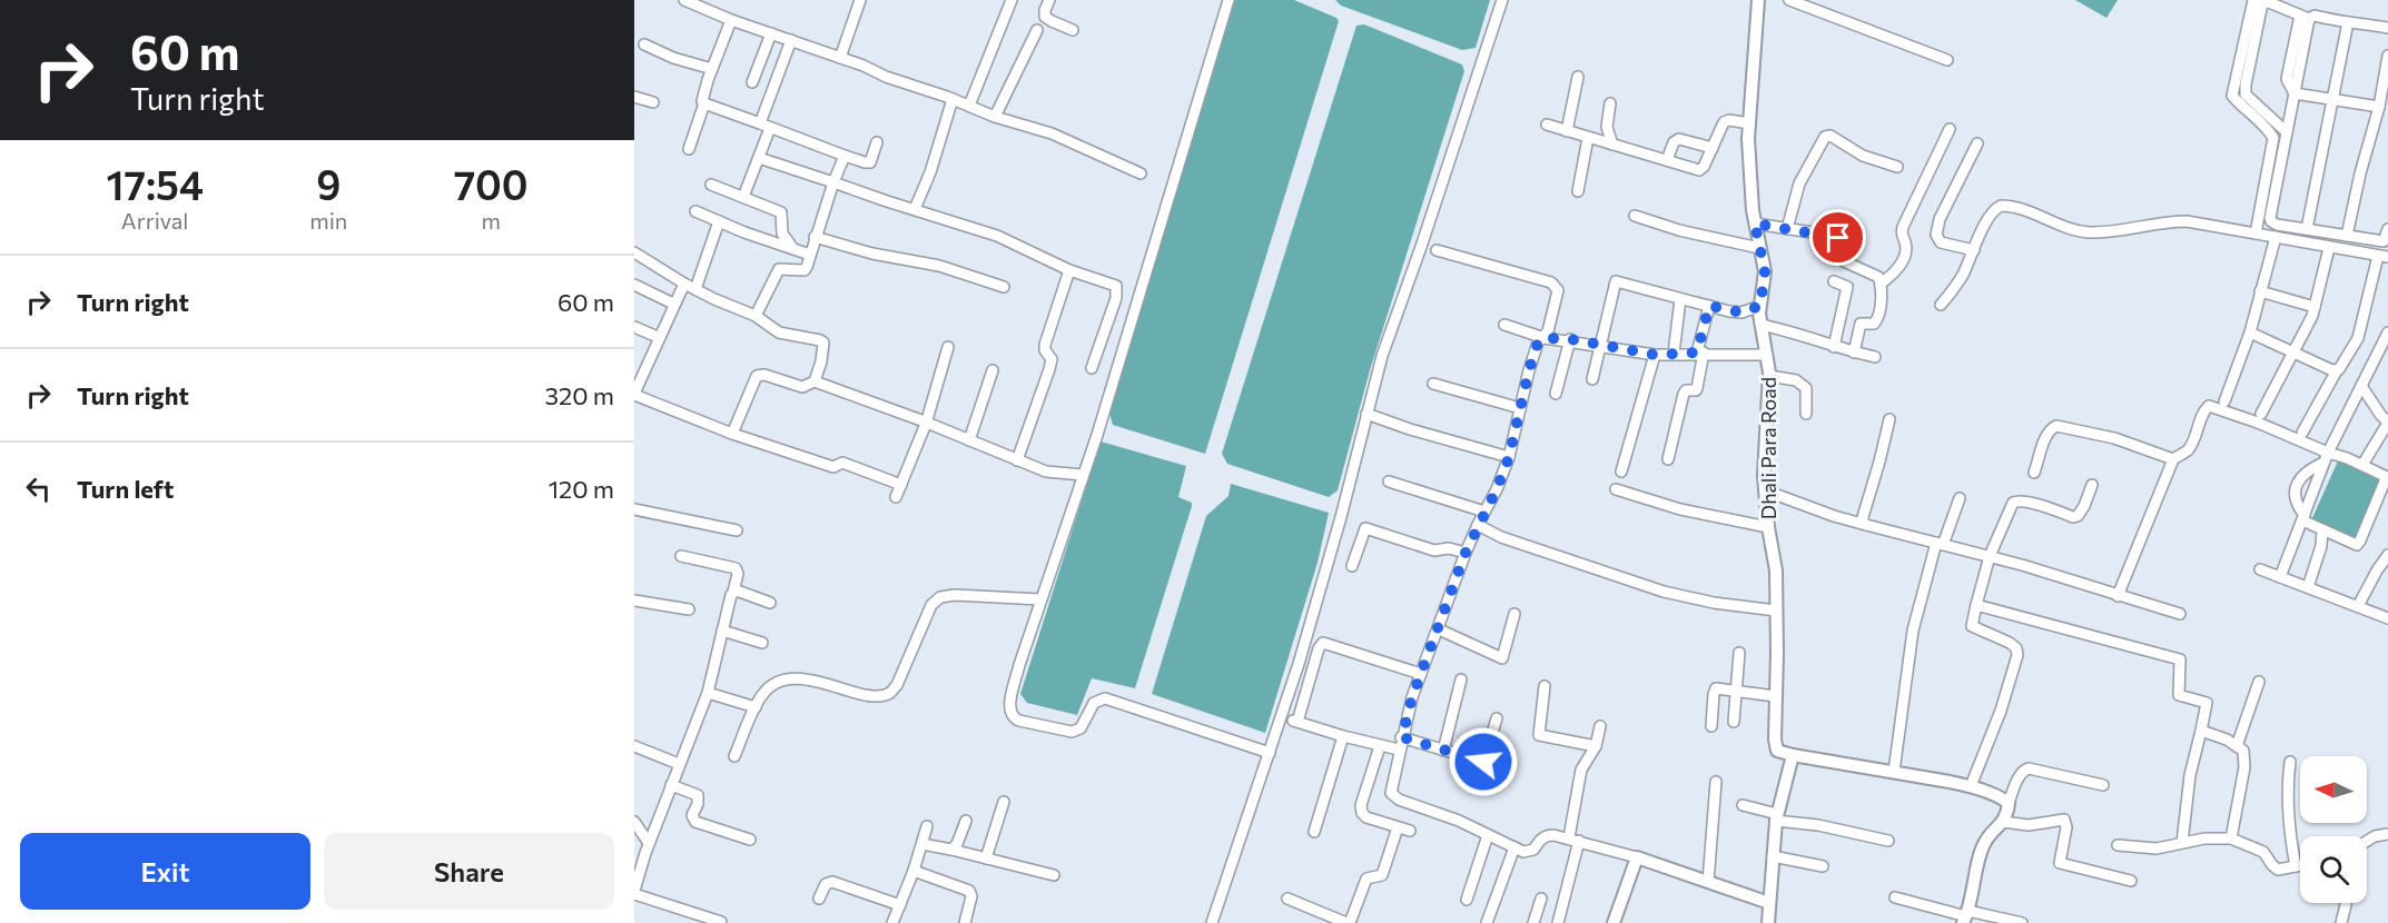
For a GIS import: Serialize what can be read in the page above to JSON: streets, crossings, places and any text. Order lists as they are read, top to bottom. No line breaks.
{"streets":{"street":["Dhali Para Road"]},"north":"left","page":{"turn":["60 m","Turn right"],"eta":["17:54","Arrival","9","min","700","m"],"list":[{"name":"Turn right","value":"60 m"},{"name":"Turn right","value":"320 m"},{"name":"Turn left","value":"120 m"}],"buttons":["Exit","Share"]}}
